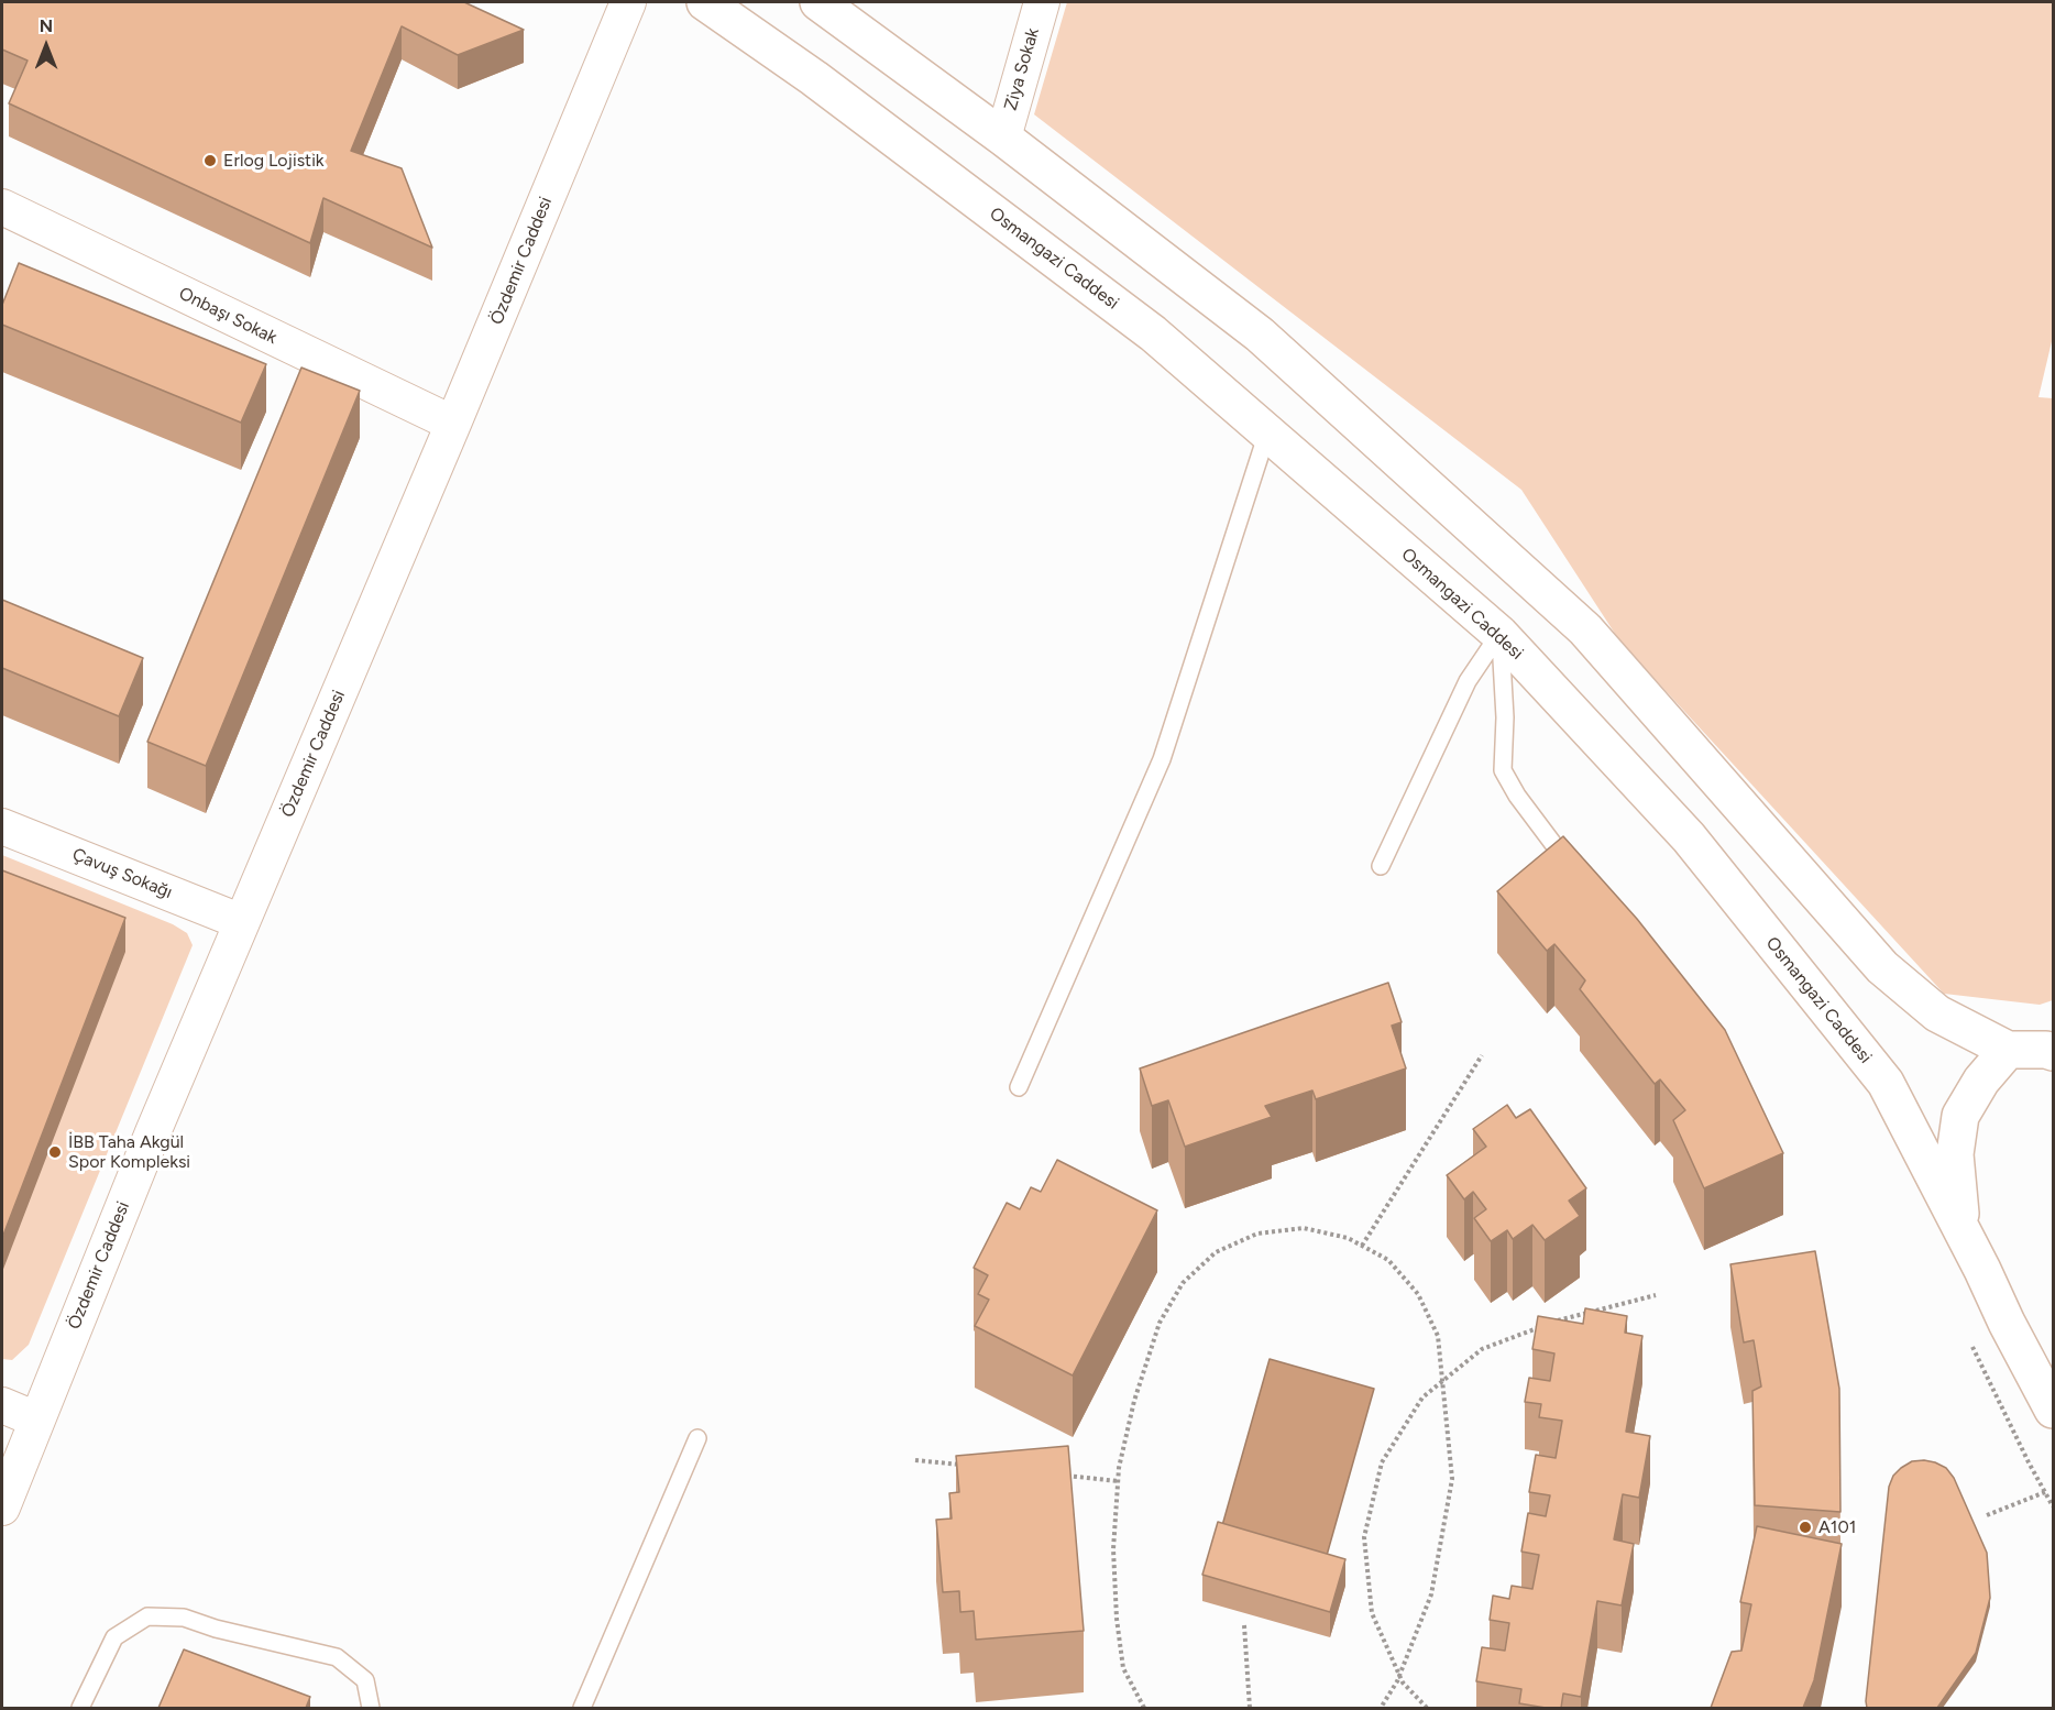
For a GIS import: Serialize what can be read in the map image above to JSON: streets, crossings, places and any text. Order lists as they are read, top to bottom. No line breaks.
{"streets":{"main road":["Osmangazi Caddesi"],"street":["Ziya Sokak","Özdemir Caddesi","Onbaşı Sokak","Çavuş Sokağı"]},"crossings":[["Özdemir Caddesi","Onbaşı Sokak"],["Özdemir Caddesi","Çavuş Sokağı"]],"places":["Erlog Lojistik","İBB Taha Akgül Spor Kompleksi","A101"],"north":"top"}
